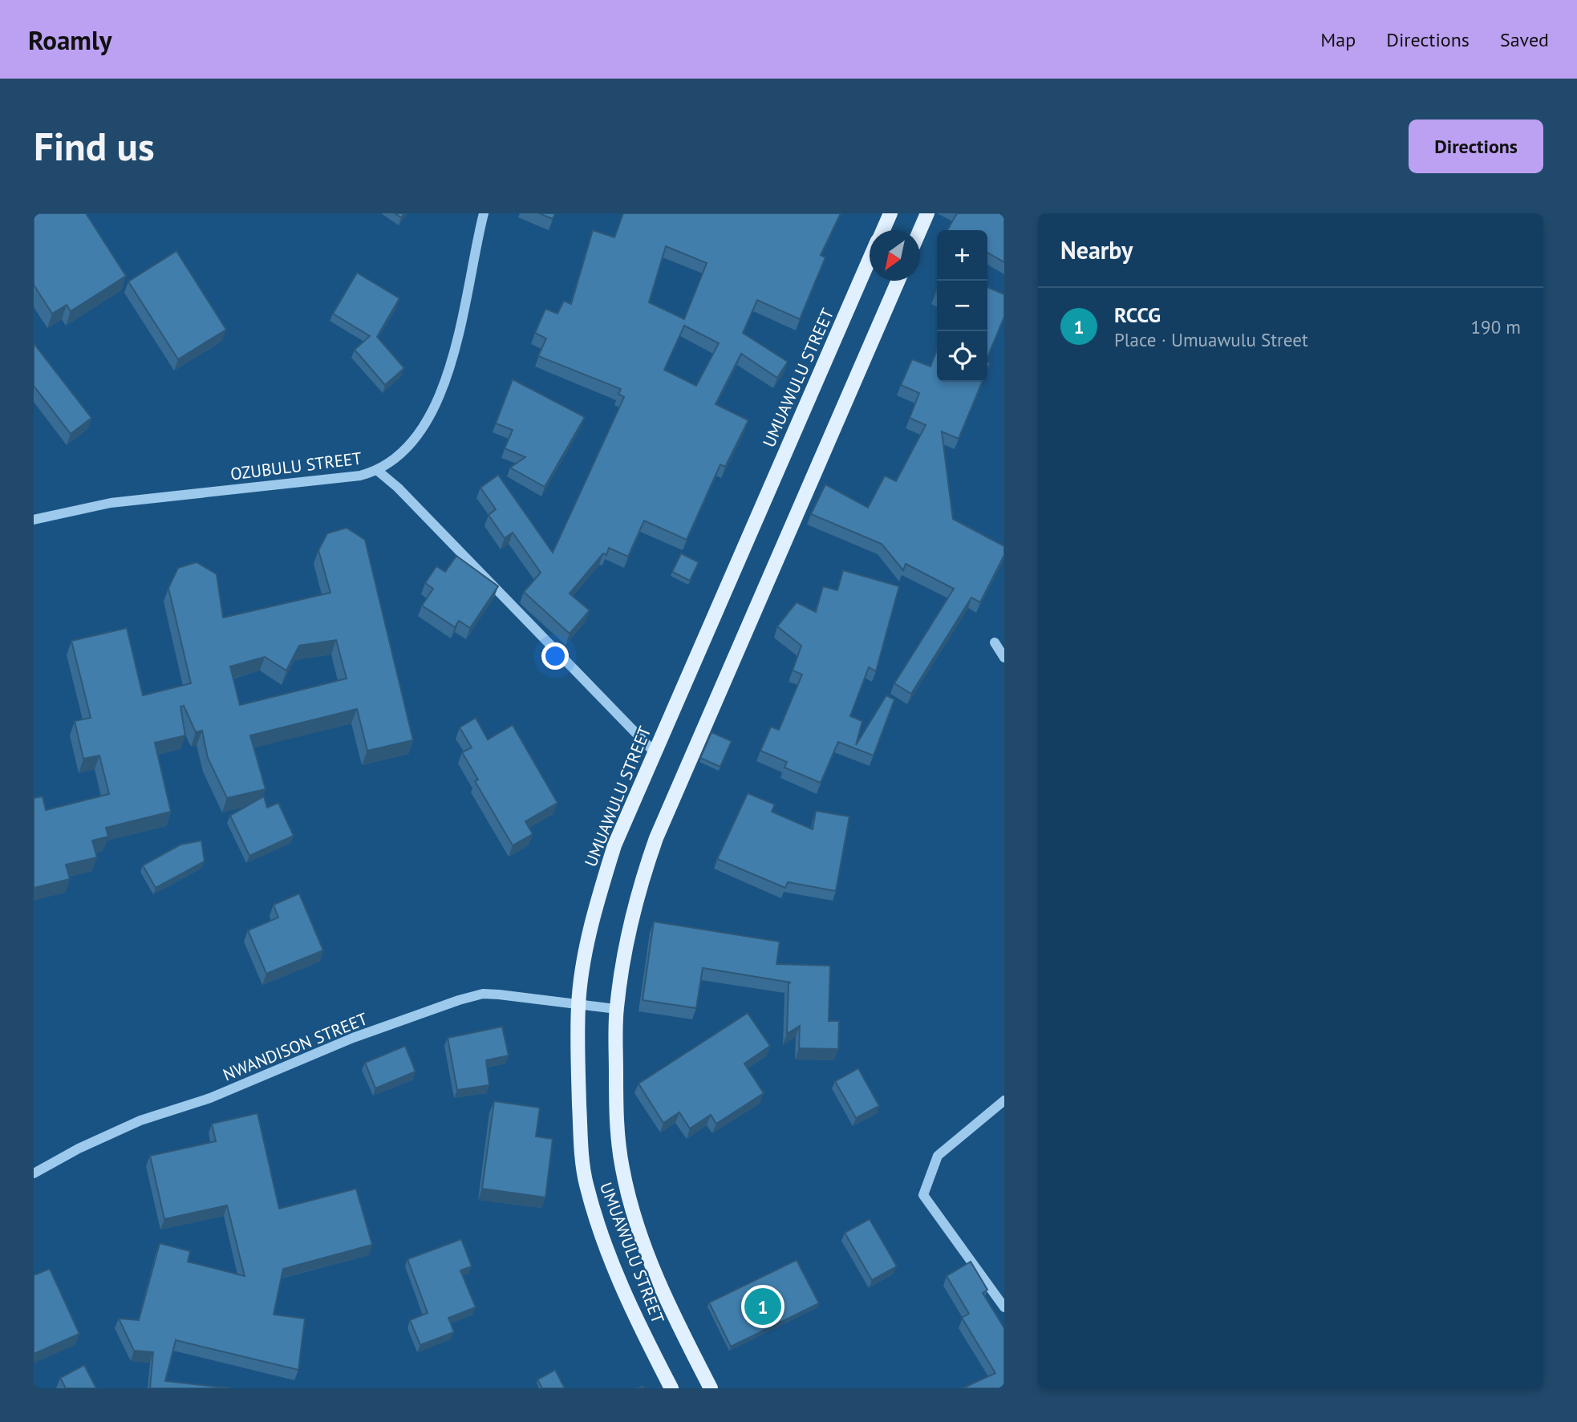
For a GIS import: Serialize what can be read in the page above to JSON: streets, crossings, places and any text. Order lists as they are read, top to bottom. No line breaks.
{"streets":{"main road":["UMUAWULU STREET"],"street":["OZUBULU STREET","NWANDISON STREET"]},"crossings":[["UMUAWULU STREET","NWANDISON STREET"]],"north":"bottom left","page":{"header":"Roamly","nav":["Map","Directions","Saved"],"buttons":"Directions","title":"Find us","heading":"Nearby","map_buttons":["+","−"],"list":[{"mark":"1","name":"RCCG","note":"Place · Umuawulu Street","value":"190 m"}],"pins":"1"}}
